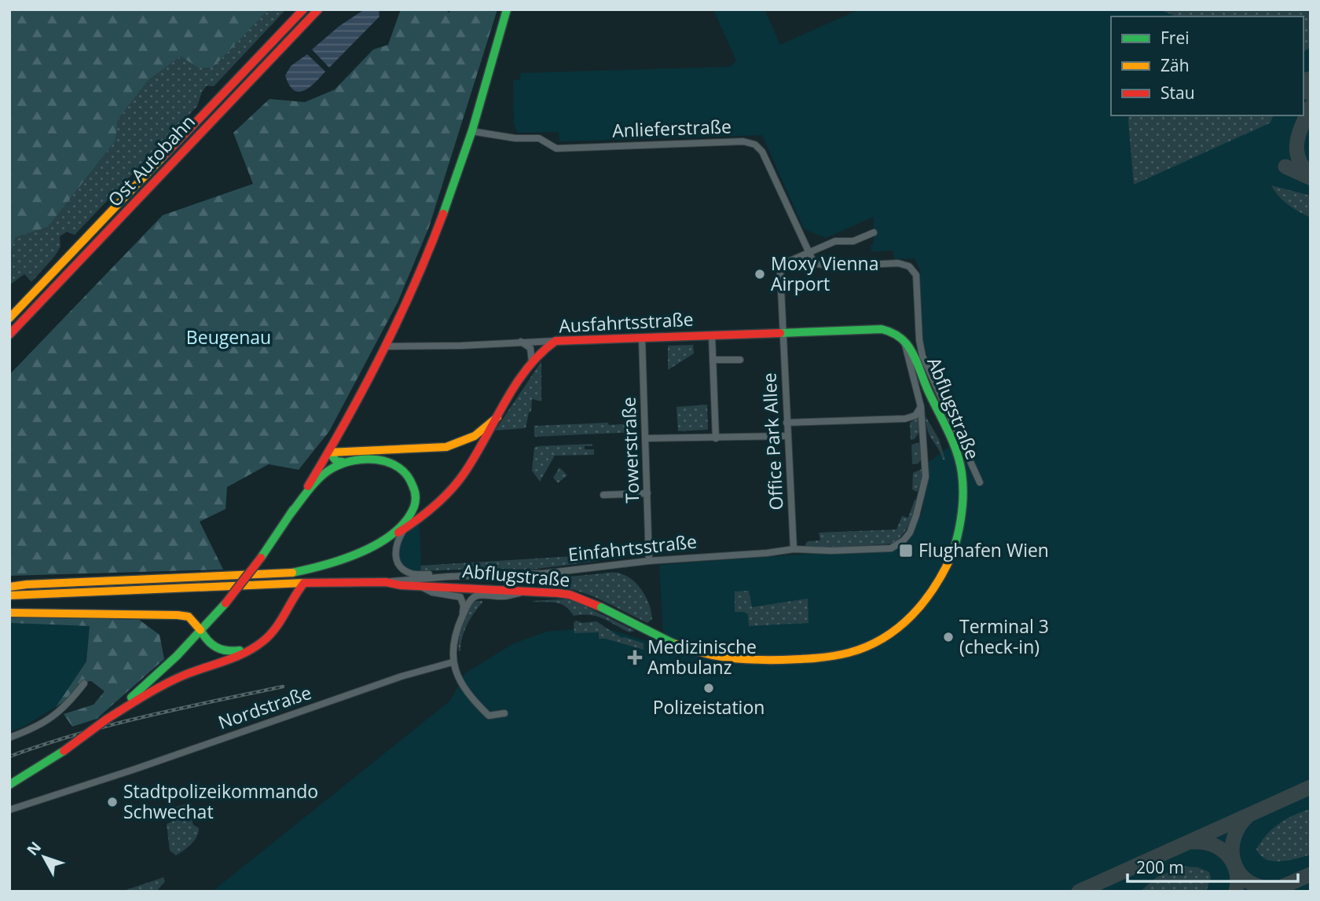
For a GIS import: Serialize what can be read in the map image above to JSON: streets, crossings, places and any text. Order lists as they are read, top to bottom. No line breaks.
{"streets":{"main road":["Ost Autobahn","Ausfahrtsstraße","Abflugstraße","Einfahrtsstraße"],"street":["Anlieferstraße","Office Park Allee","Towerstraße","Nordstraße"]},"crossings":[["Anlieferstraße","Office Park Allee"],["Ausfahrtsstraße","Abflugstraße"],["Ausfahrtsstraße","Office Park Allee"],["Ausfahrtsstraße","Towerstraße"],["Ausfahrtsstraße","Einfahrtsstraße"],["Abflugstraße","Einfahrtsstraße"],["Office Park Allee","Einfahrtsstraße"],["Towerstraße","Einfahrtsstraße"]],"parks":["Beugenau"],"places":{"other":["Moxy Vienna Airport","Terminal 3 (check-in)","Polizeistation","Stadtpolizeikommando Schwechat"],"transit":["Flughafen Wien"],"health":["Medizinische Ambulanz"]},"legend":["Frei","Zäh","Stau"],"scale_bar":"200 m","north":"top left"}
